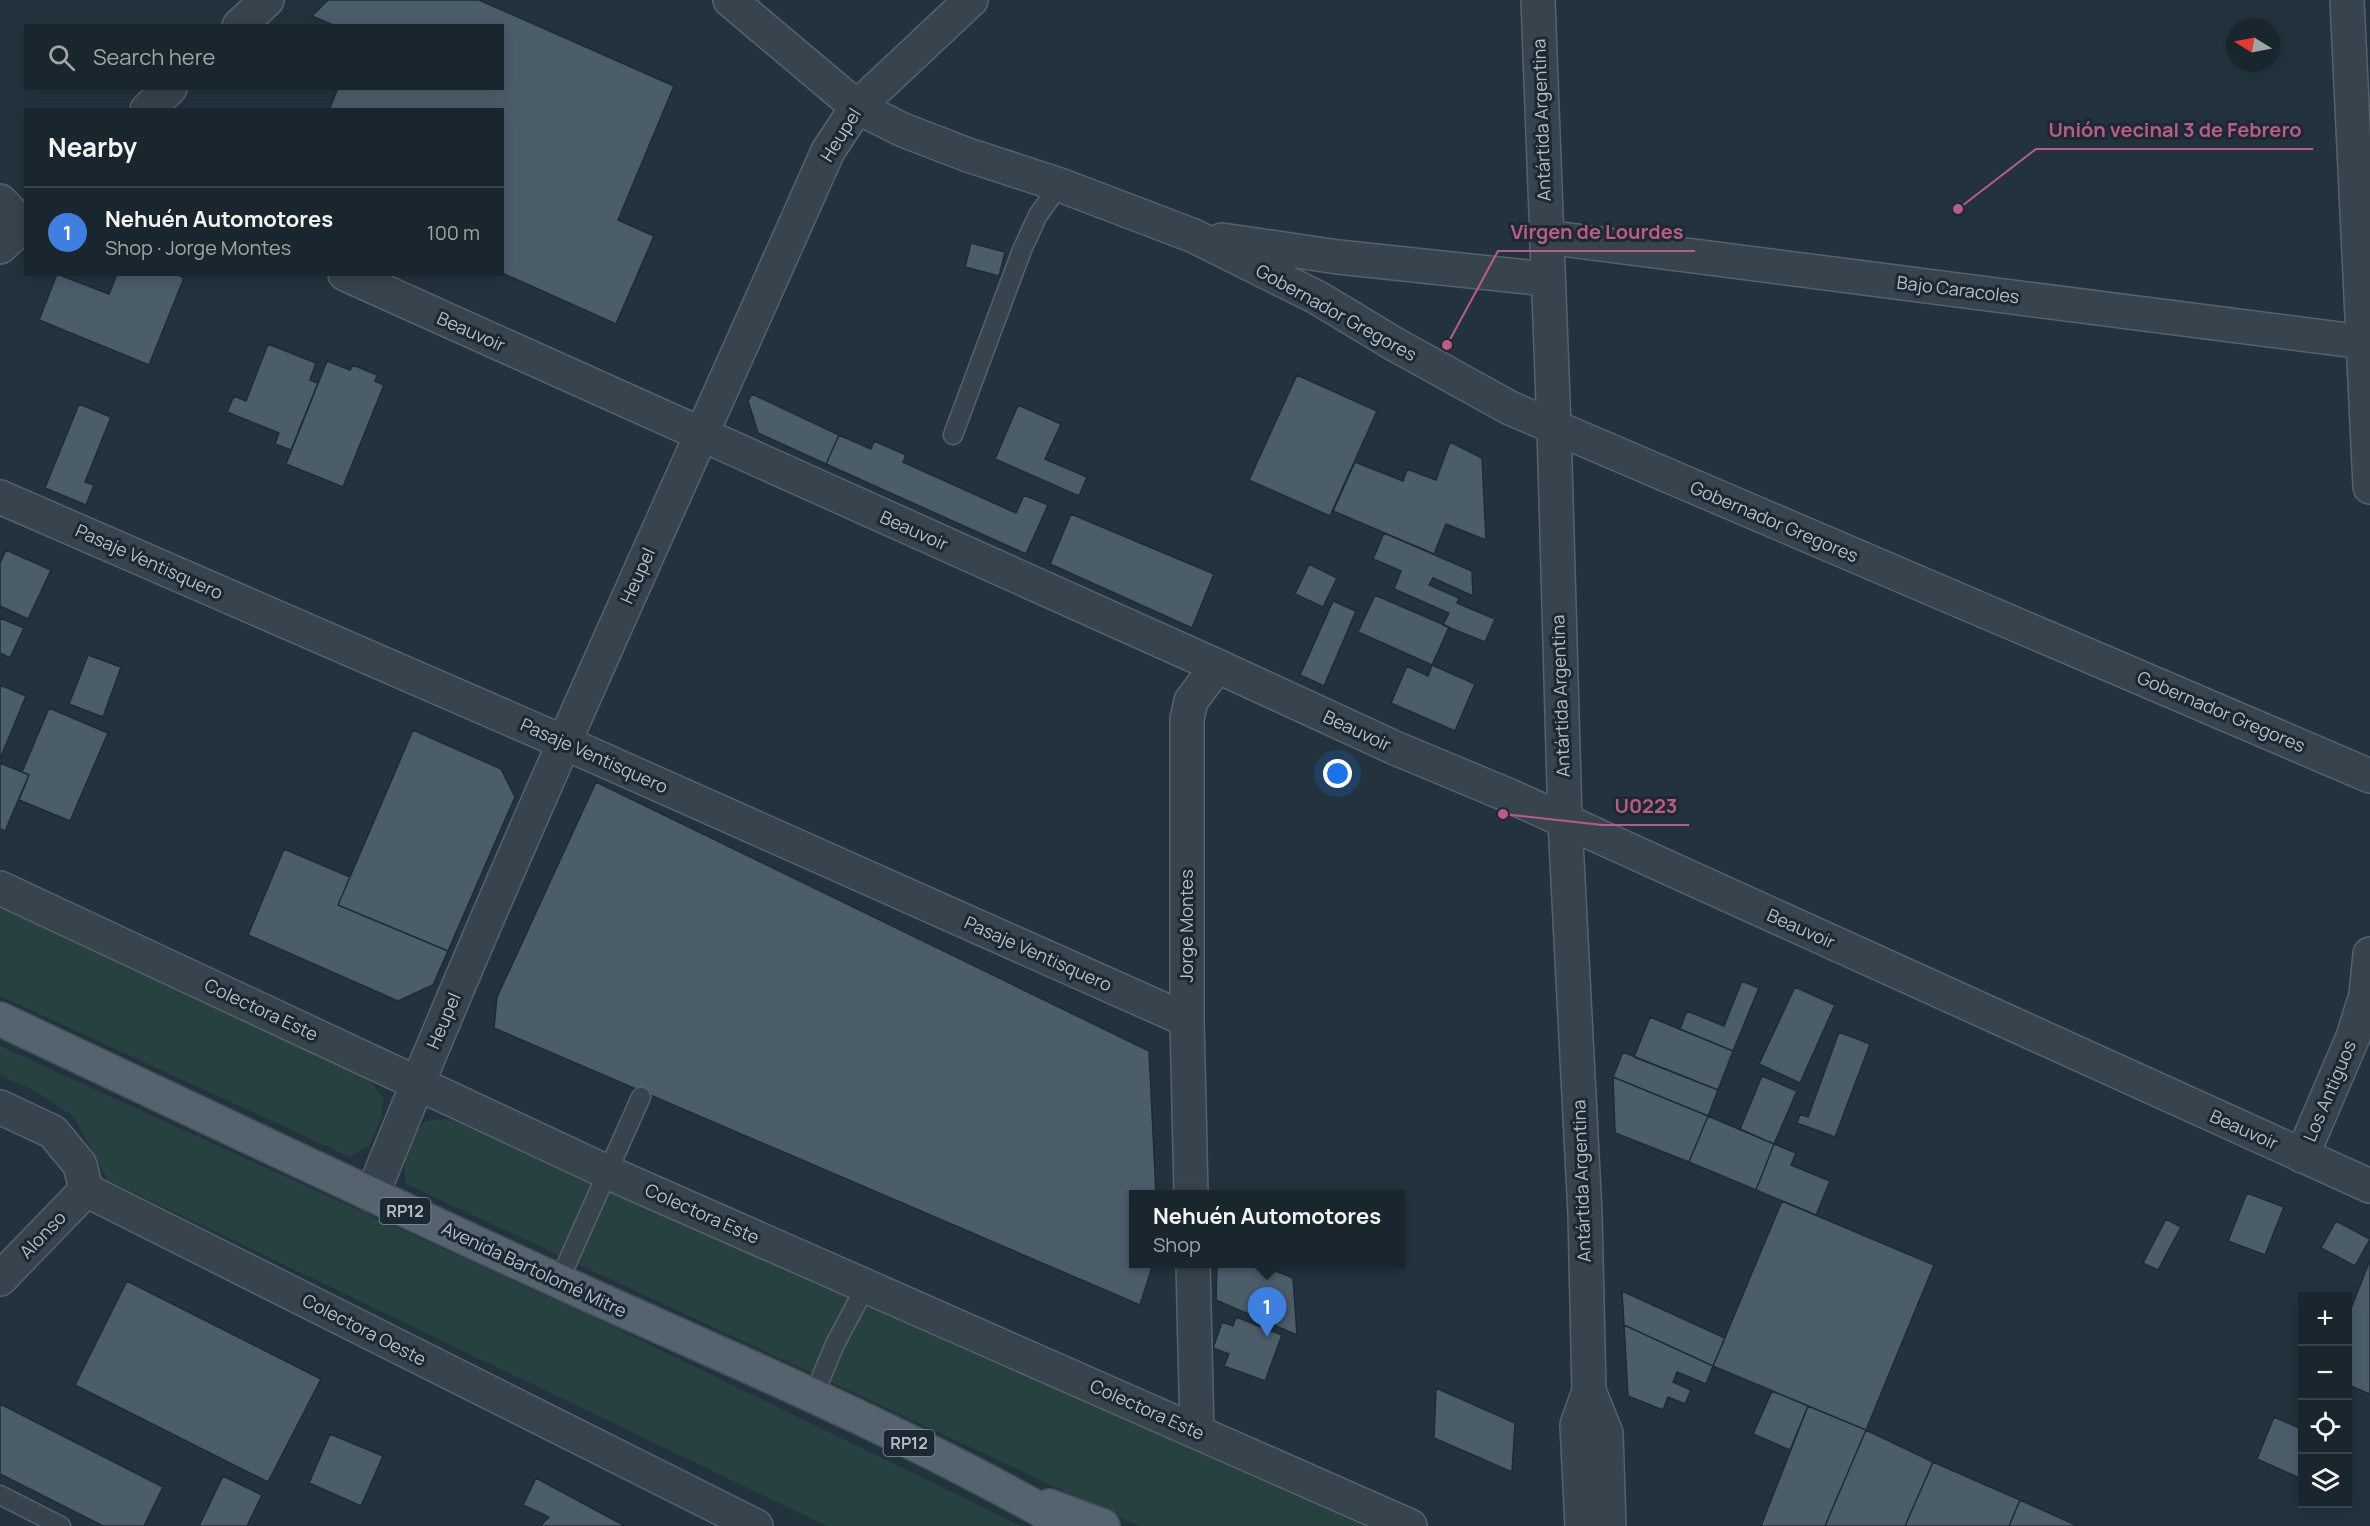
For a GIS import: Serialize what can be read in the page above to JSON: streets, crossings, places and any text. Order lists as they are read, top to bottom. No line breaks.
{"streets":{"main road":["RP12","Avenida Bartolomé Mitre"],"street":["Antártida Argentina","Heupel","Bajo Caracoles","Gobernador Gregores","Beauvoir","Pasaje Ventisquero","Jorge Montes","Colectora Este","Los Antiguos","Alonso","Colectora Oeste"]},"crossings":[["Antártida Argentina","Bajo Caracoles"],["Antártida Argentina","Gobernador Gregores"],["Antártida Argentina","Beauvoir"],["Heupel","Gobernador Gregores"],["Heupel","Beauvoir"],["Heupel","Pasaje Ventisquero"],["Heupel","Colectora Este"],["Heupel","Avenida Bartolomé Mitre"],["Beauvoir","Jorge Montes"],["Beauvoir","Los Antiguos"],["Pasaje Ventisquero","Jorge Montes"],["Alonso","Colectora Oeste"]],"places":["Unión vecinal 3 de Febrero","Virgen de Lourdes","U0223"],"north":"left","page":{"search":"Search here","heading":"Nearby","list":[{"mark":"1","name":"Nehuén Automotores","note":"Shop · Jorge Montes","value":"100 m"}],"popup":["Nehuén Automotores","Shop"],"pins":"1","map_buttons":["+","−"]}}
